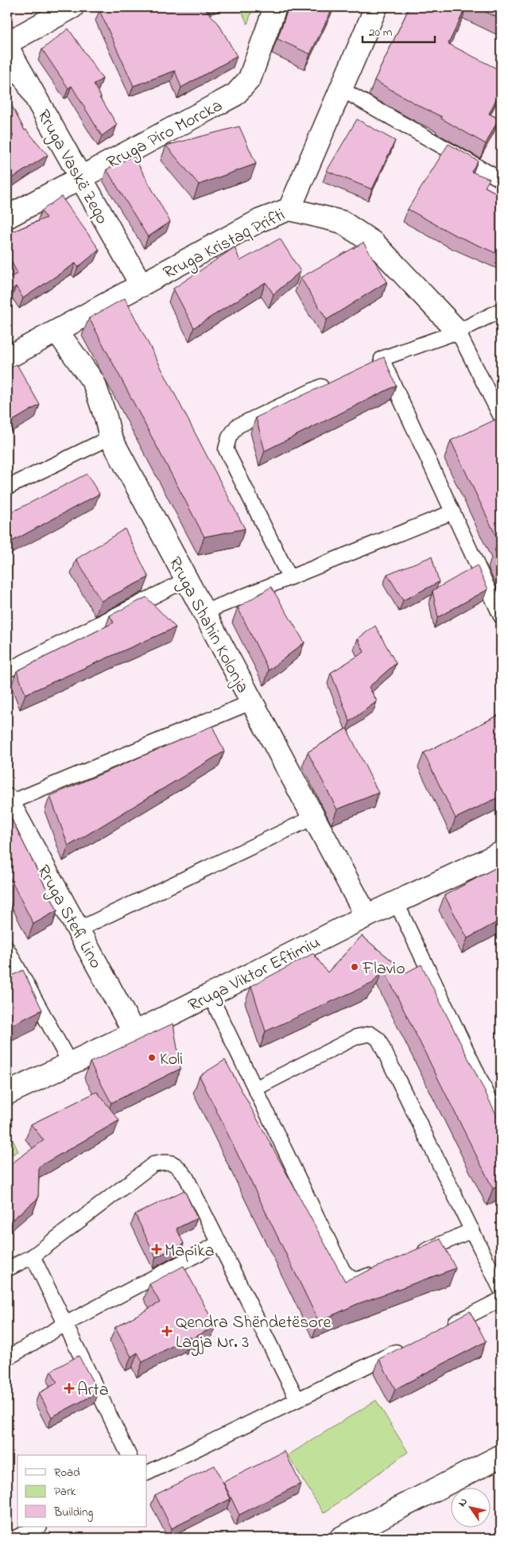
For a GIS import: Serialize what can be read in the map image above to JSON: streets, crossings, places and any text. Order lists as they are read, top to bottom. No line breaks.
{"streets":{"street":["Rruga Piro Morcka","Rruga Vaskë Zeqo","Rruga Kristaq Prifti","Rruga Shahin Kolonja","Rruga Stefi Lino","Rruga Viktor Eftimiu"]},"crossings":[["Rruga Piro Morcka","Rruga Vaskë Zeqo"],["Rruga Vaskë Zeqo","Rruga Kristaq Prifti"],["Rruga Kristaq Prifti","Rruga Shahin Kolonja"],["Rruga Shahin Kolonja","Rruga Viktor Eftimiu"],["Rruga Stefi Lino","Rruga Viktor Eftimiu"]],"places":{"other":["Flavio","Koli"],"health":["Mapika","Qendra Shëndetësore Lagja Nr. 3","Arta"]},"legend":["Road","Park","Building"],"scale_bar":"20 m","north":"top left"}
